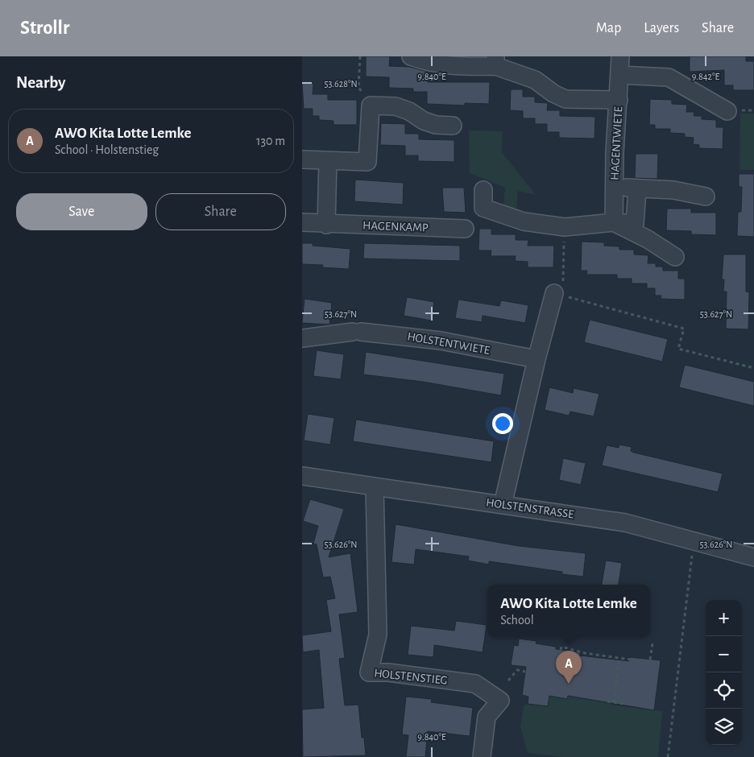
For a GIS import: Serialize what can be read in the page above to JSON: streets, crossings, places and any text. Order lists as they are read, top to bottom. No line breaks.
{"streets":{"street":["HAGENTWIETE","HAGENKAMP","HOLSTENTWIETE","HOLSTENSTRASSE","HOLSTENSTIEG"]},"crossings":[["HOLSTENSTRASSE","HOLSTENSTIEG"]],"page":{"header":"Strollr","nav":["Map","Layers","Share"],"heading":"Nearby","list":[{"mark":"A","name":"AWO Kita Lotte Lemke","note":"School · Holstenstieg","value":"130 m"}],"buttons":["Save","Share"],"popup":["AWO Kita Lotte Lemke","School"],"map_buttons":["+","−"],"pins":"A"},"coordinates":["9.840°E","9.842°E","53.628°N","53.627°N","53.626°N"]}
